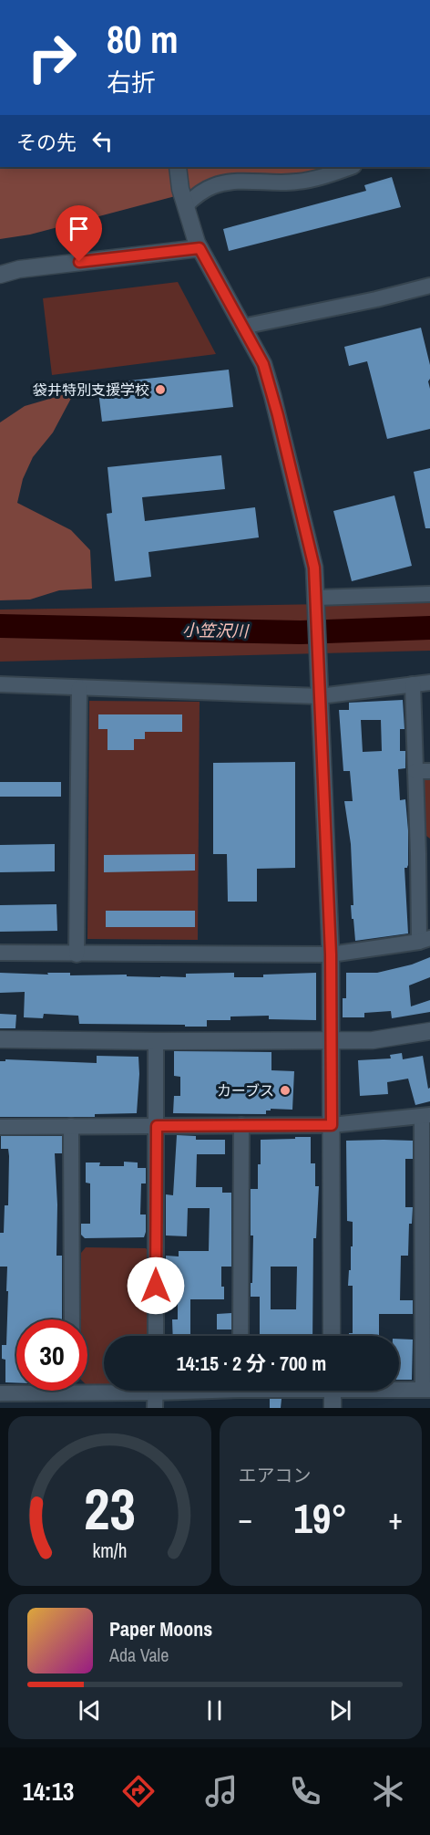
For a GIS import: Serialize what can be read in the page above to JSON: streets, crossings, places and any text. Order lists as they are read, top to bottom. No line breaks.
{"water":["小笠沢川"],"places":["袋井特別支援学校","カーブス"],"page":{"turn":["80 m","右折"],"then":"その先","limit":"30","trip":"14:15 · 2 分 · 700 m","tile":"エアコン","heat":["−","19°","+"],"song":["Paper Moons","Ada Vale"],"tabs":"14:13","gauge":["23","km/h"]}}
